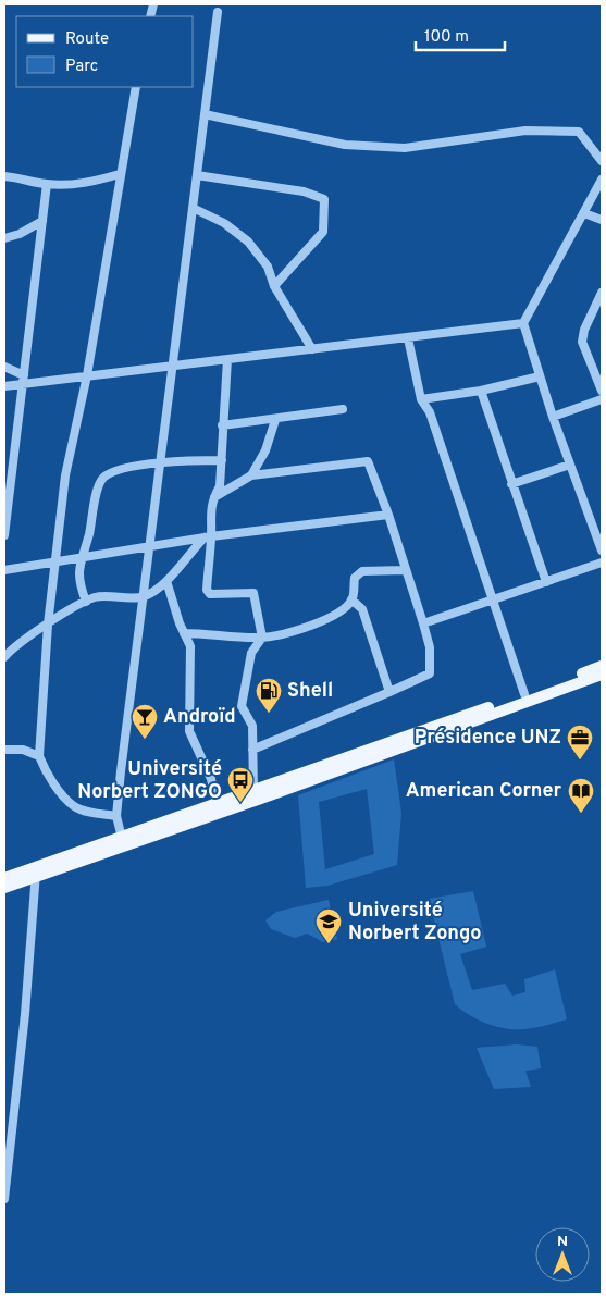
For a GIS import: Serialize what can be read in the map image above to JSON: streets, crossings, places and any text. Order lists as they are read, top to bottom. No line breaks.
{"places":{"fuel station":["Shell"],"bar":["Androïd"],"office":["Présidence UNZ"],"bus stop":["Université Norbert ZONGO"],"library":["American Corner"],"school or university":["Université Norbert Zongo"]},"legend":["Route","Parc"],"scale_bar":"100 m","north":"top"}
